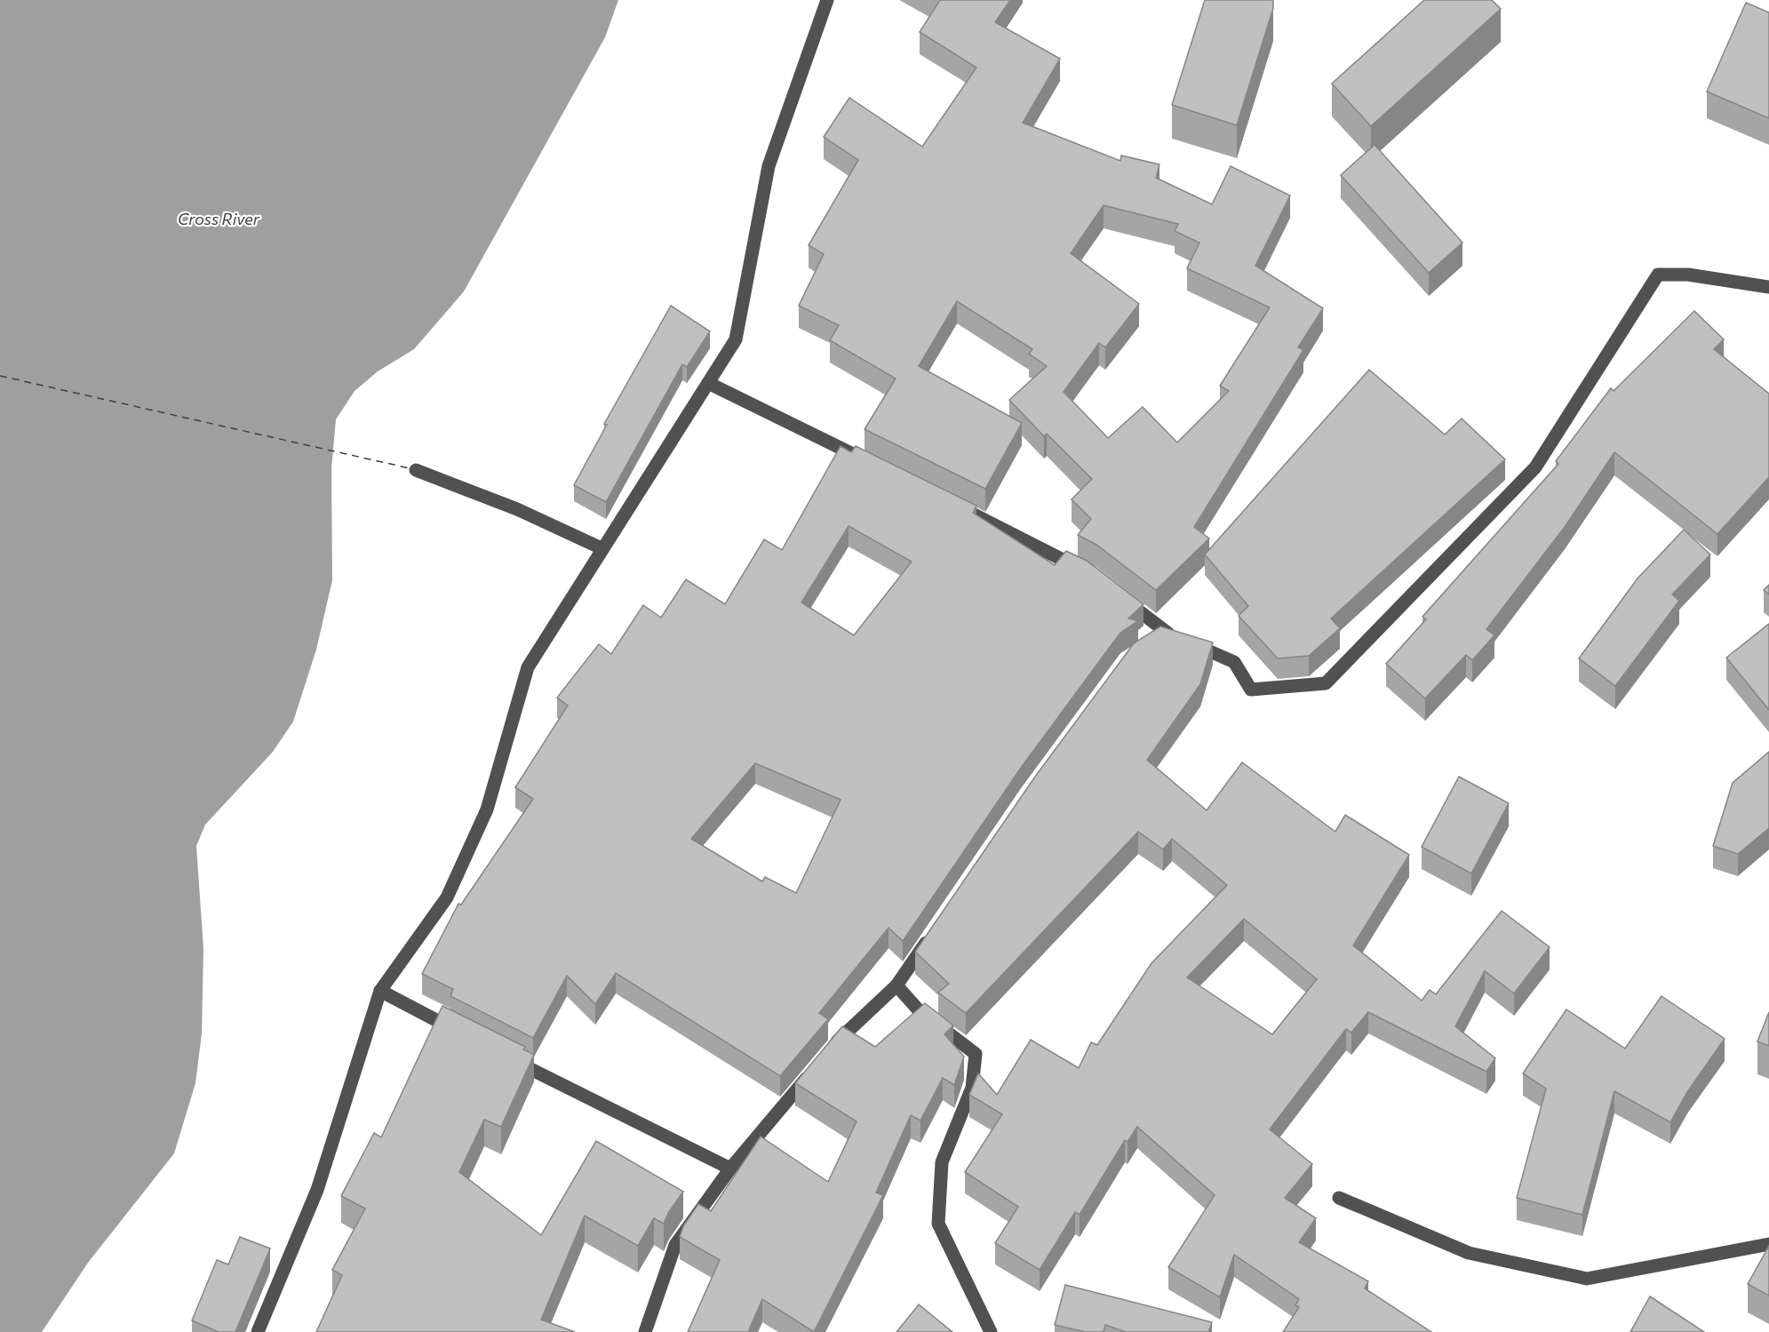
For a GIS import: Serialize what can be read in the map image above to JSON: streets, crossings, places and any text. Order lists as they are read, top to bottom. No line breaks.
{"water":["Cross River"]}
